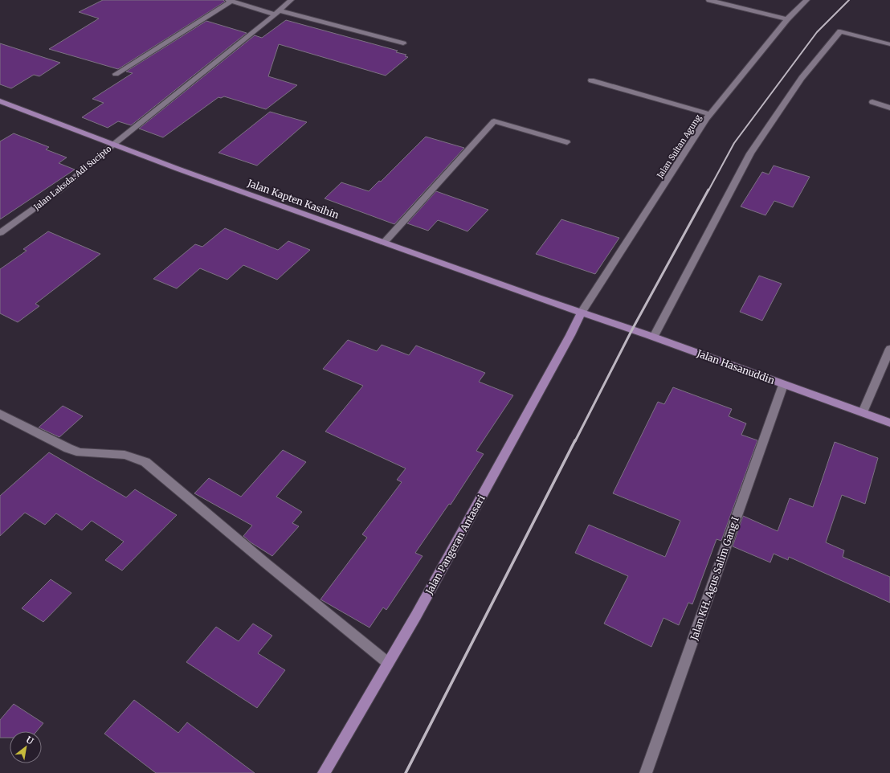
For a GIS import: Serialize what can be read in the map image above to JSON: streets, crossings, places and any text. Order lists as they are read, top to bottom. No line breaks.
{"streets":{"main road":["Jalan Kapten Kasihin","Jalan Hasanuddin","Jalan Pangeran Antasari"],"street":["Jalan Sultan Agung","Jalan Laksda. Adi Sucipto","Jalan KH. Agus Salim Gang I"]},"crossings":[["Jalan Sultan Agung","Jalan Kapten Kasihin"],["Jalan Sultan Agung","Jalan Hasanuddin"],["Jalan Sultan Agung","Jalan Pangeran Antasari"],["Jalan Laksda. Adi Sucipto","Jalan Kapten Kasihin"],["Jalan Kapten Kasihin","Jalan Hasanuddin"],["Jalan Kapten Kasihin","Jalan Pangeran Antasari"],["Jalan Hasanuddin","Jalan Pangeran Antasari"],["Jalan Hasanuddin","Jalan KH. Agus Salim Gang I"]],"north":"top right"}
